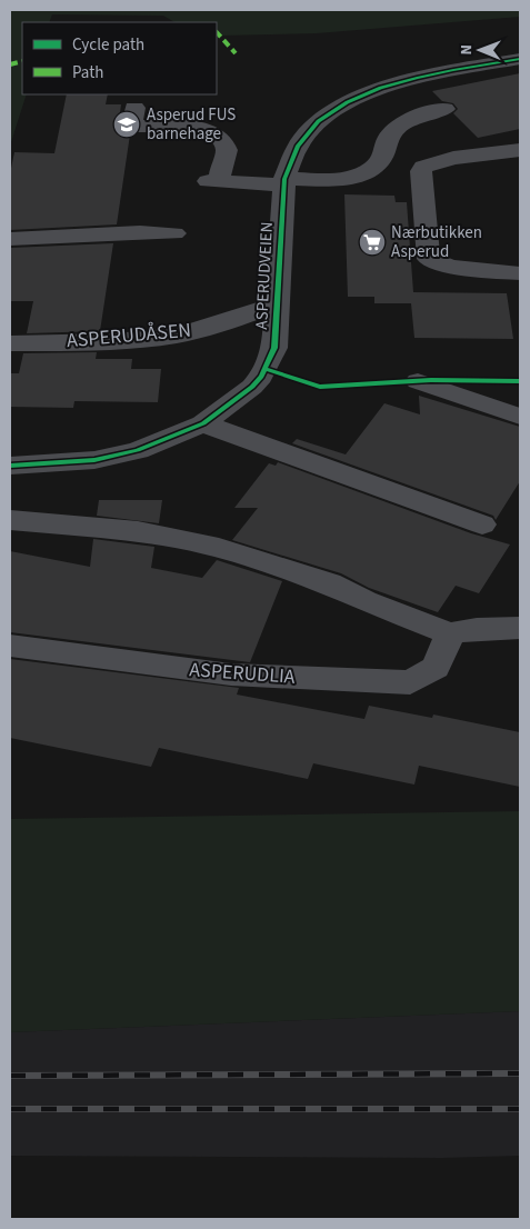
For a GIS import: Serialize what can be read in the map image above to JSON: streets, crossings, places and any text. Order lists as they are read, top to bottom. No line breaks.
{"streets":{"street":["ASPERUDVEIEN","ASPERUDÅSEN","ASPERUDLIA"]},"crossings":[["ASPERUDVEIEN","ASPERUDÅSEN"]],"places":{"school or university":["Asperud FUS barnehage"],"supermarket":["Nærbutikken Asperud"]},"legend":["Cycle path","Path"],"north":"left"}
